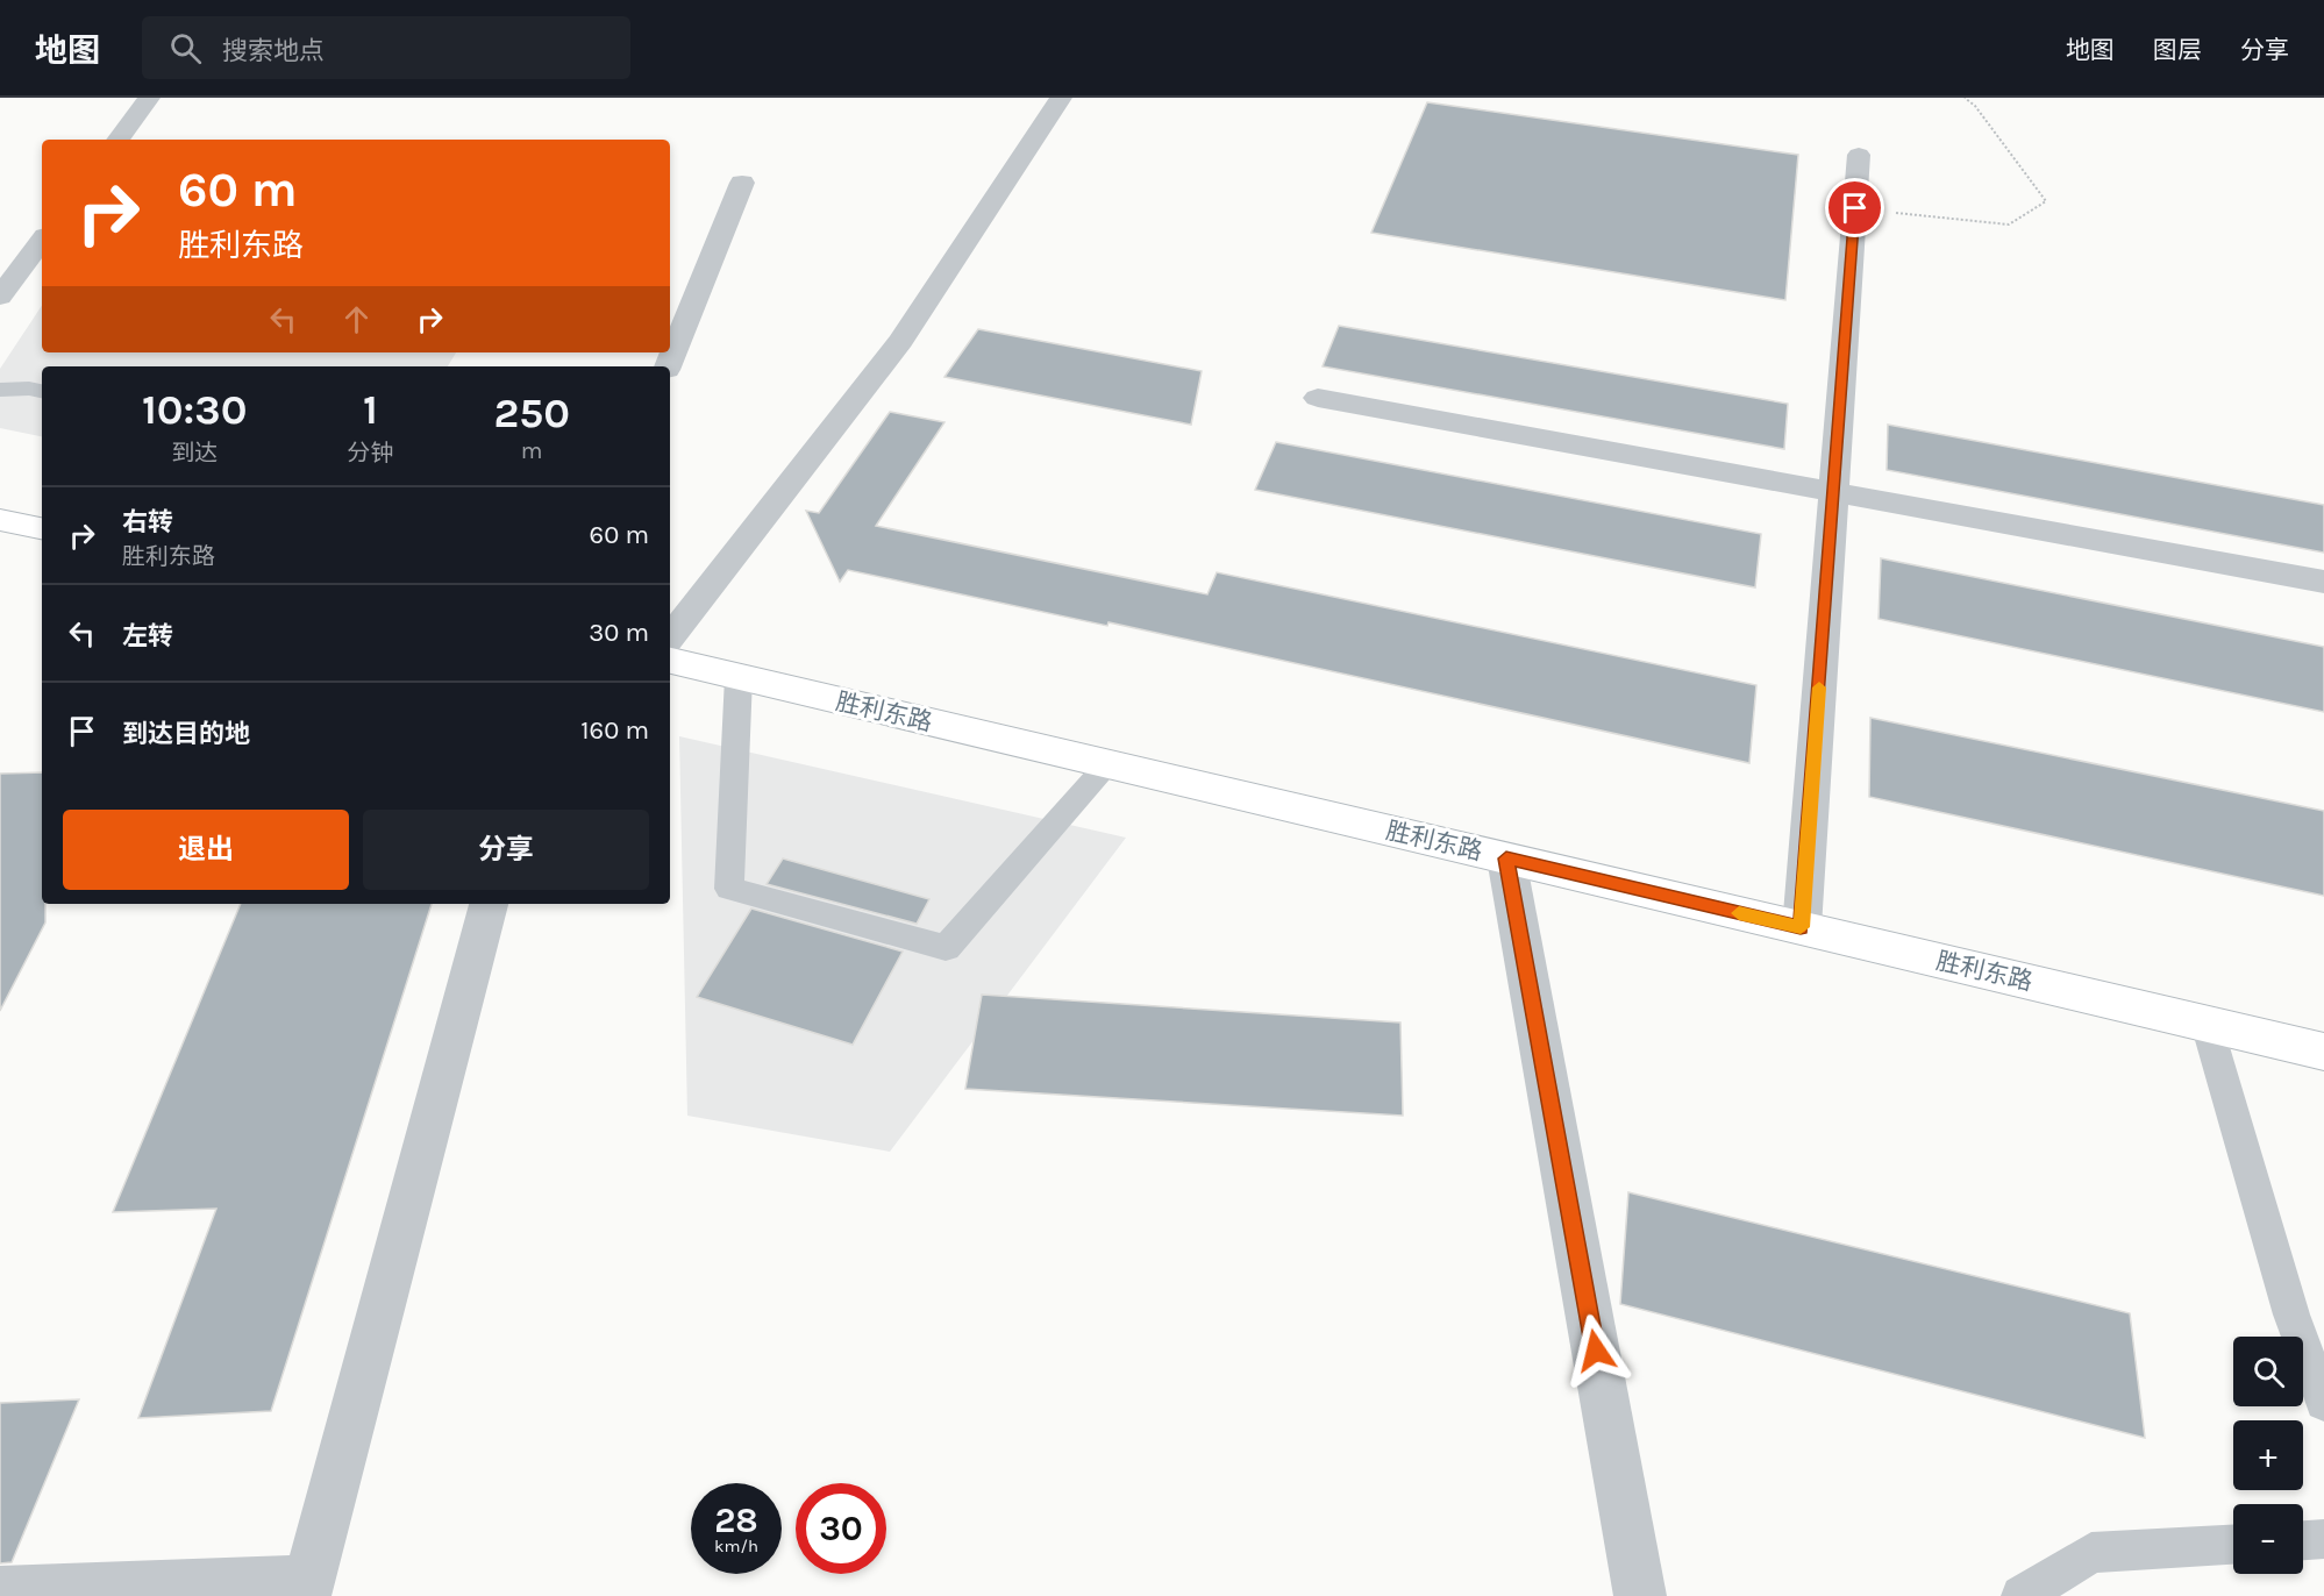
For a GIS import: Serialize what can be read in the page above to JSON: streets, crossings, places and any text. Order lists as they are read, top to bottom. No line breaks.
{"streets":{"main road":["胜利东路"]},"page":{"header":"地图","search":"搜索地点","nav":["地图","图层","分享"],"turn":["60 m","胜利东路"],"eta":["10:30","到达","1","分钟","250","m"],"list":[{"name":"右转","note":"胜利东路","value":"60 m"},{"name":"左转","value":"30 m"},{"name":"到达目的地","value":"160 m"}],"buttons":["退出","分享"],"map_buttons":["+","−"],"speed":"28 km/h","limit":"30"}}
